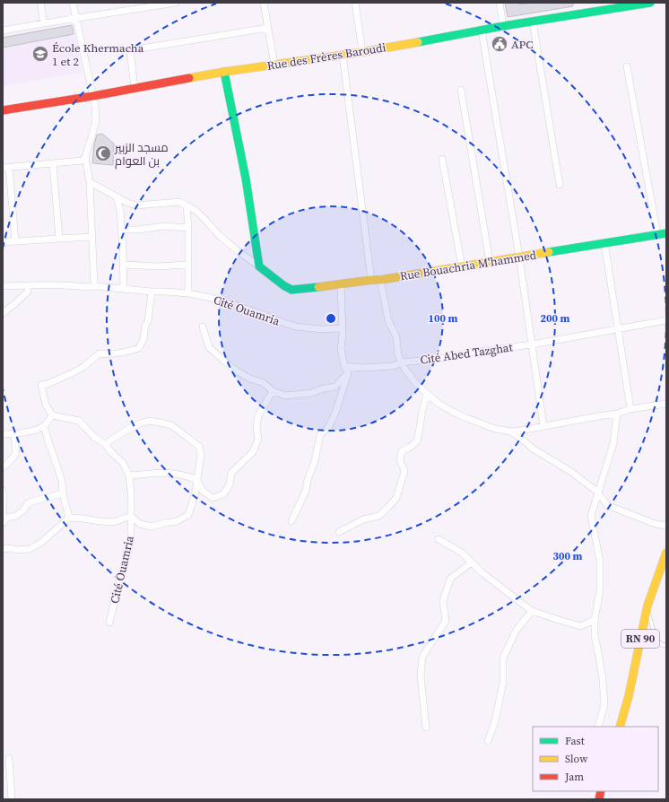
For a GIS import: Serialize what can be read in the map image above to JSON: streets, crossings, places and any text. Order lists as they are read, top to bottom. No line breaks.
{"streets":{"street":["Rue des Frères Baroudi","Rue Bouachria M'hammed","Cité Ouamria","Cité Abed Tazghat","RN 90"]},"crossings":[["Rue Bouachria M'hammed","Cité Abed Tazghat"]],"places":{"public building":["APC"],"school or university":["École Khermacha 1 et 2"],"mosque":["مسجد الزبير بن العوام"]},"legend":["Fast","Slow","Jam"],"rings":["100 m","200 m","300 m"]}
